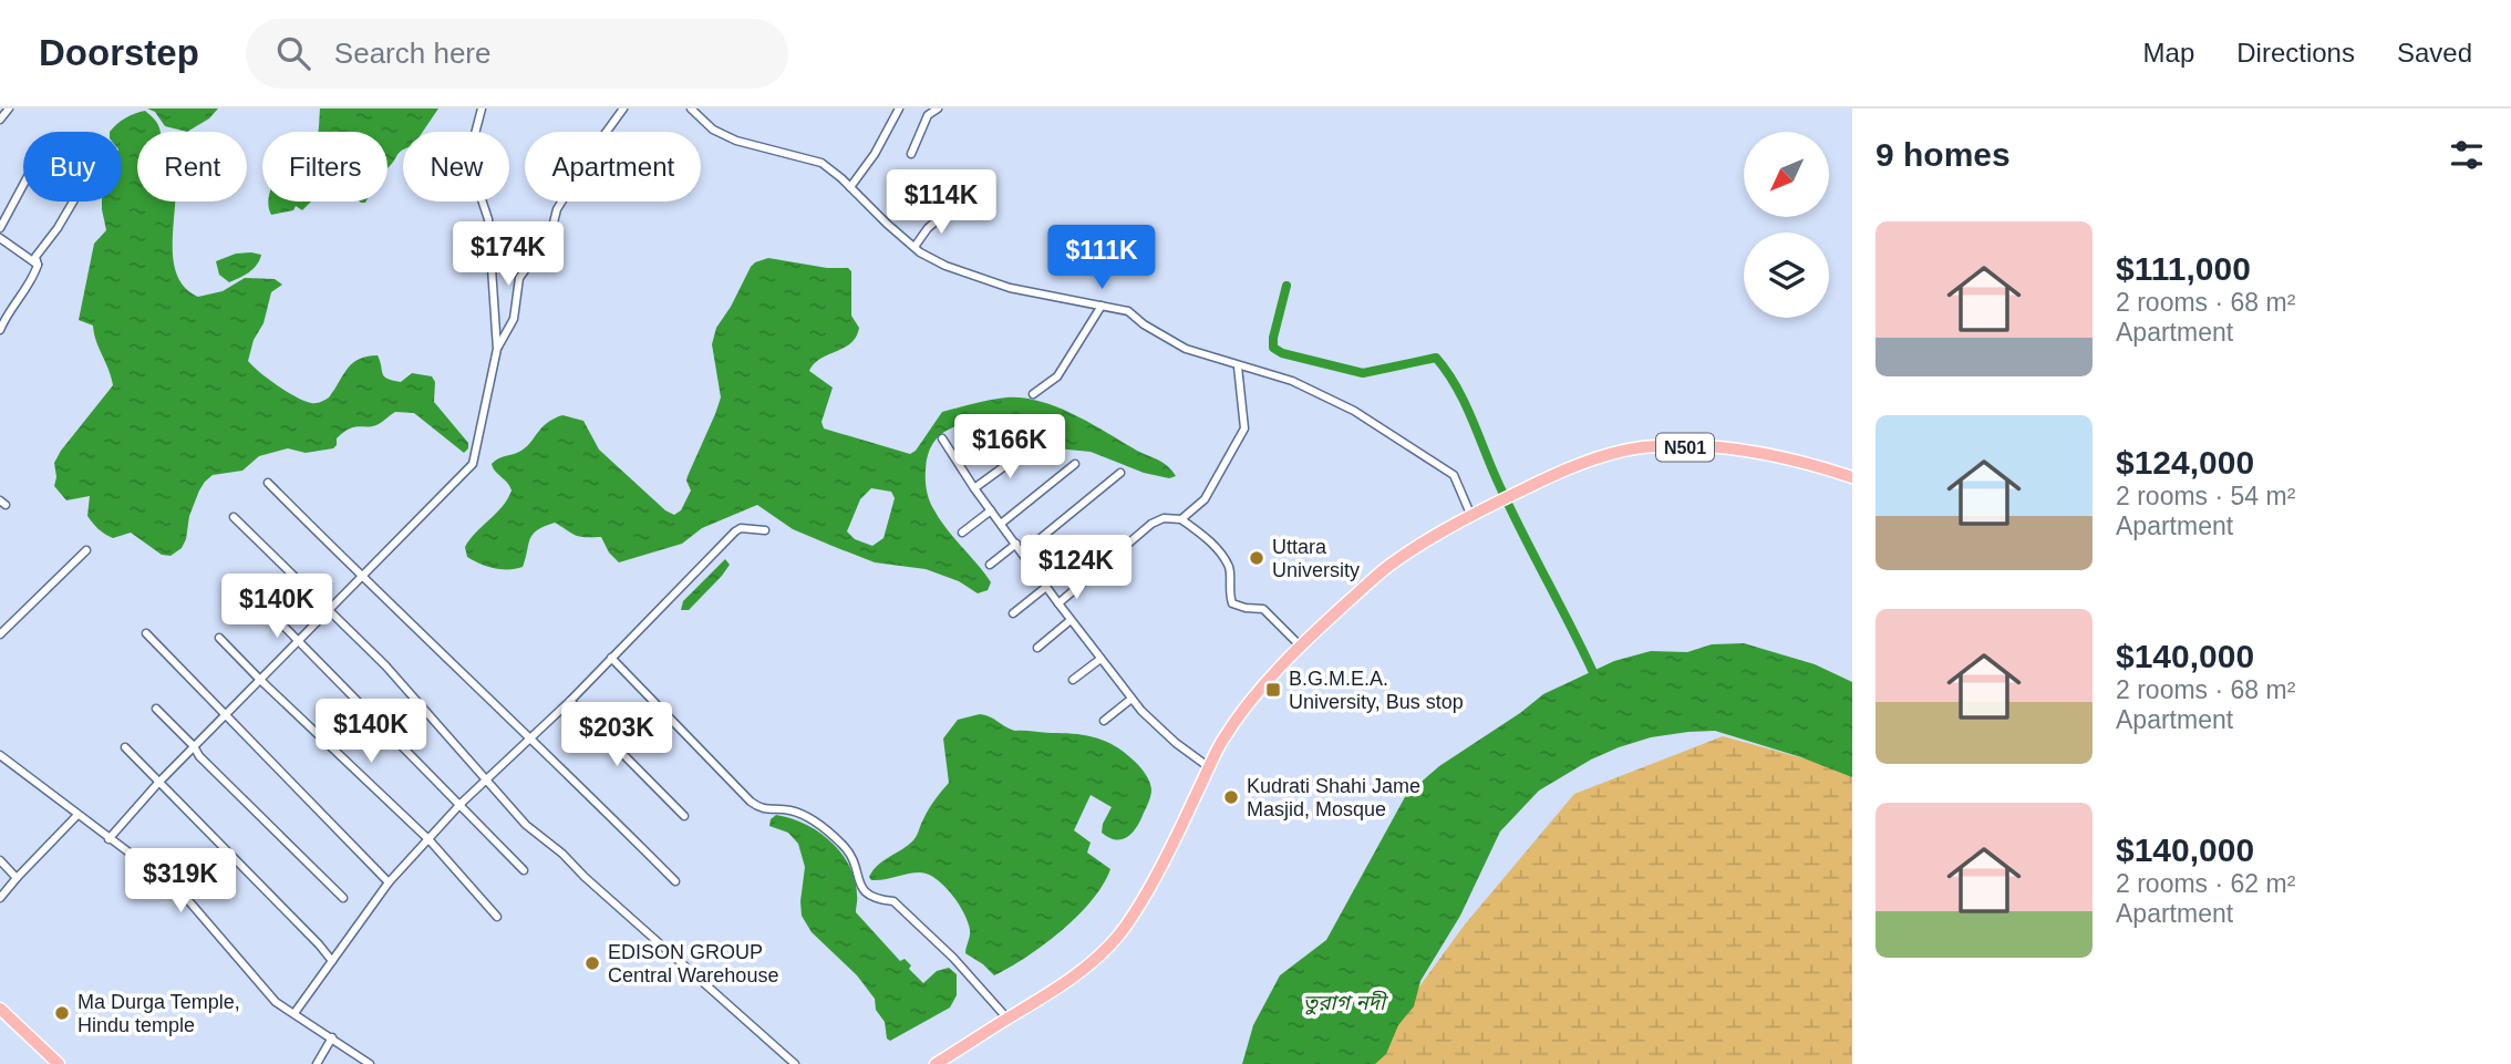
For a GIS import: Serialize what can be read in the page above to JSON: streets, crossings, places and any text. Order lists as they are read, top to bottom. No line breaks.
{"streets":{"highway":["N501"]},"water":["তুরাগ নদী"],"places":{"other":["Uttara University","Kudrati Shahi Jame Masjid, Mosque","EDISON GROUP Central Warehouse","Ma Durga Temple, Hindu temple"],"transit":["B.G.M.E.A. University, Bus stop"]},"north":"bottom left","page":{"header":"Doorstep","search":"Search here","nav":["Map","Directions","Saved"],"heading":"9 homes","chip":["Buy","Rent","Filters","New","Apartment"],"price":["$114K","$174K","$111K","$166K","$124K","$140K","$140K","$203K","$319K"],"list":[{"name":"$111,000","note":"2 rooms · 68 m² · Apartment"},{"name":"$124,000","note":"2 rooms · 54 m² · Apartment"},{"name":"$140,000","note":"2 rooms · 68 m² · Apartment"},{"name":"$140,000","note":"2 rooms · 62 m² · Apartment"}]}}
